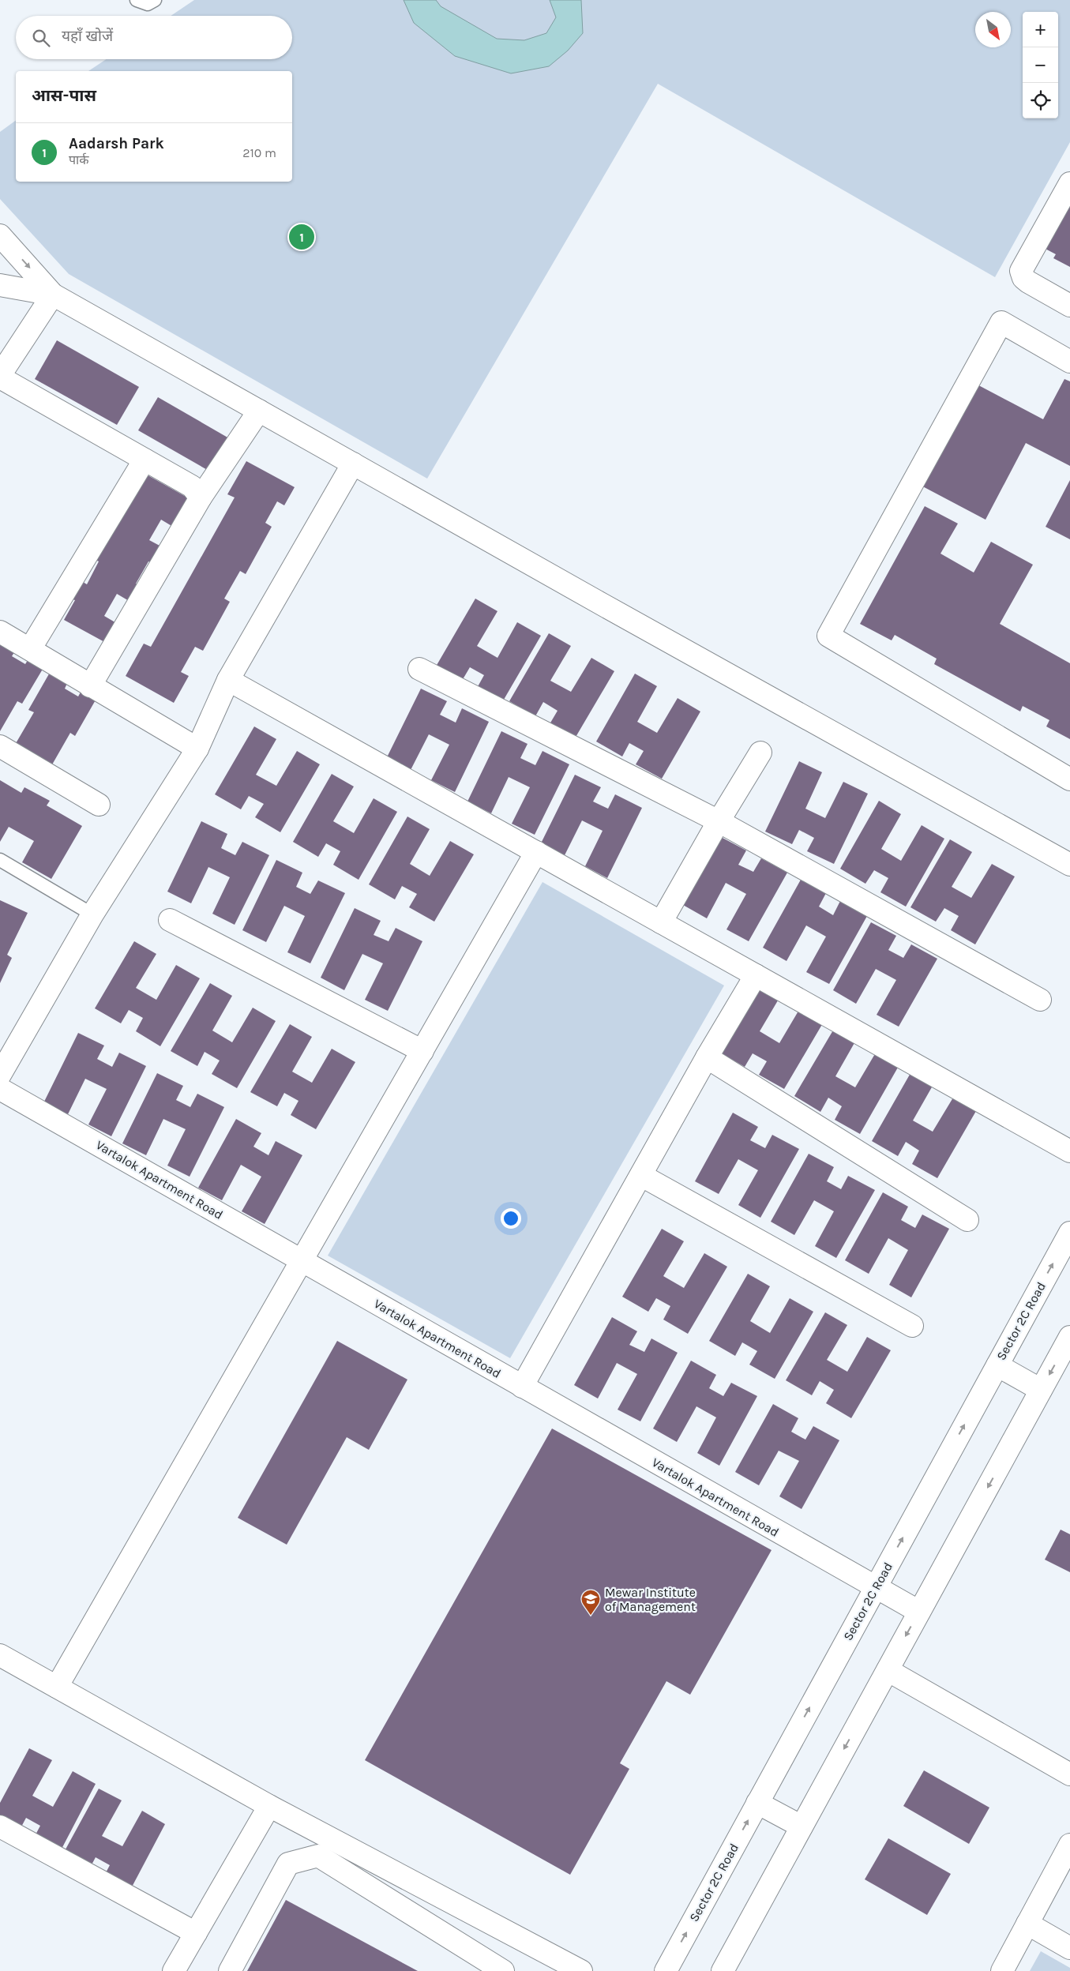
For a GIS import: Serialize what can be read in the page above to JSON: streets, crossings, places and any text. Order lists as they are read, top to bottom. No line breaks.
{"streets":{"street":["Vartalok Apartment Road","Sector 2C Road"]},"crossings":[["Vartalok Apartment Road","Sector 2C Road"]],"places":{"school or university":["Mewar Institute of Management"]},"north":"bottom right","page":{"map_buttons":["+","−"],"search":"यहाँ खोजें","heading":"आस-पास","list":[{"mark":"1","name":"Aadarsh Park","note":"पार्क","value":"210 m"}],"pins":"1"}}
